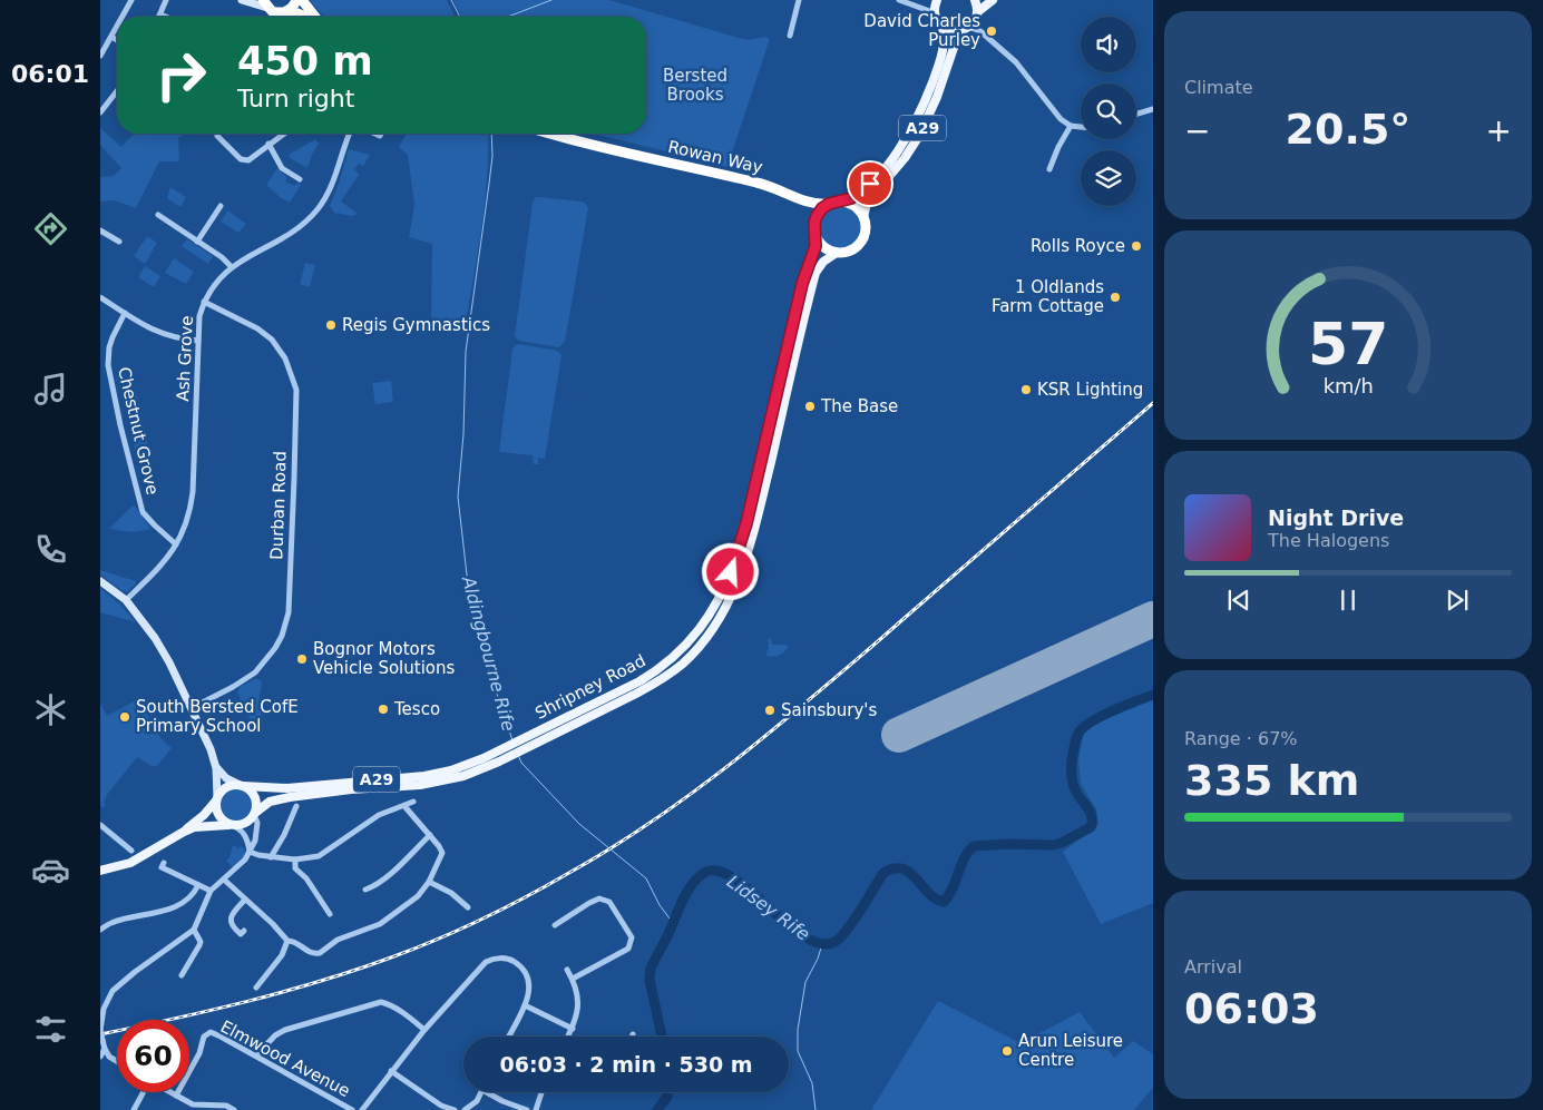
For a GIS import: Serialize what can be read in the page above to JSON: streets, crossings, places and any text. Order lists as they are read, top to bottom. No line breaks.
{"streets":{"highway":["Rowan Way"],"main road":["A29","Shripney Road"],"street":["Ash Grove","Chestnut Grove","Durban Road","Elmwood Avenue"]},"crossings":[["A29","Rowan Way"],["A29","Shripney Road"],["Rowan Way","Shripney Road"],["Ash Grove","Chestnut Grove"],["Ash Grove","Durban Road"]],"water":["Aldingbourne Rife","Lidsey Rife"],"parks":["Bersted Brooks"],"places":["David Charles Purley","Rolls Royce","1 Oldlands Farm Cottage","Regis Gymnastics","KSR Lighting","The Base","Bognor Motors Vehicle Solutions","Tesco","Sainsbury's","South Bersted CofE Primary School","Arun Leisure Centre"],"page":{"tabs":"06:01","tile":["Climate",["Range · 67%","335 km"],["Arrival","06:03"]],"turn":["450 m","Turn right"],"heat":["−","20.5°","+"],"song":["Night Drive","The Halogens"],"limit":"60","trip":"06:03 · 2 min · 530 m","gauge":["57","km/h"]}}
